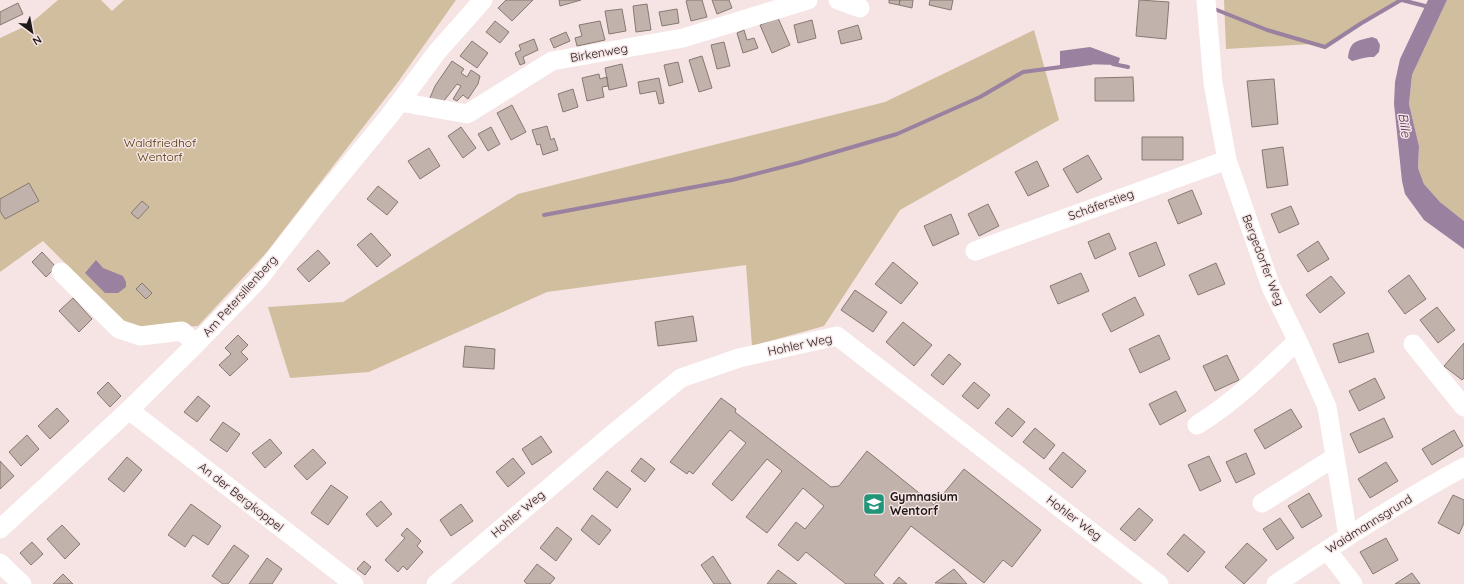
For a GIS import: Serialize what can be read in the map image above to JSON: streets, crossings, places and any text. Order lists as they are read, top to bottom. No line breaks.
{"streets":{"street":["Birkenweg","Schäferstieg","Bergedorfer Weg","Am Petersilienberg","Hohler Weg","An der Bergkoppel","Waidmannsgrund"]},"crossings":[["Birkenweg","Am Petersilienberg"],["Schäferstieg","Bergedorfer Weg"],["Bergedorfer Weg","Waidmannsgrund"],["Am Petersilienberg","An der Bergkoppel"]],"water":["Bille"],"parks":["Waldfriedhof Wentorf"],"places":{"school or university":["Gymnasium Wentorf"]},"north":"bottom right"}
